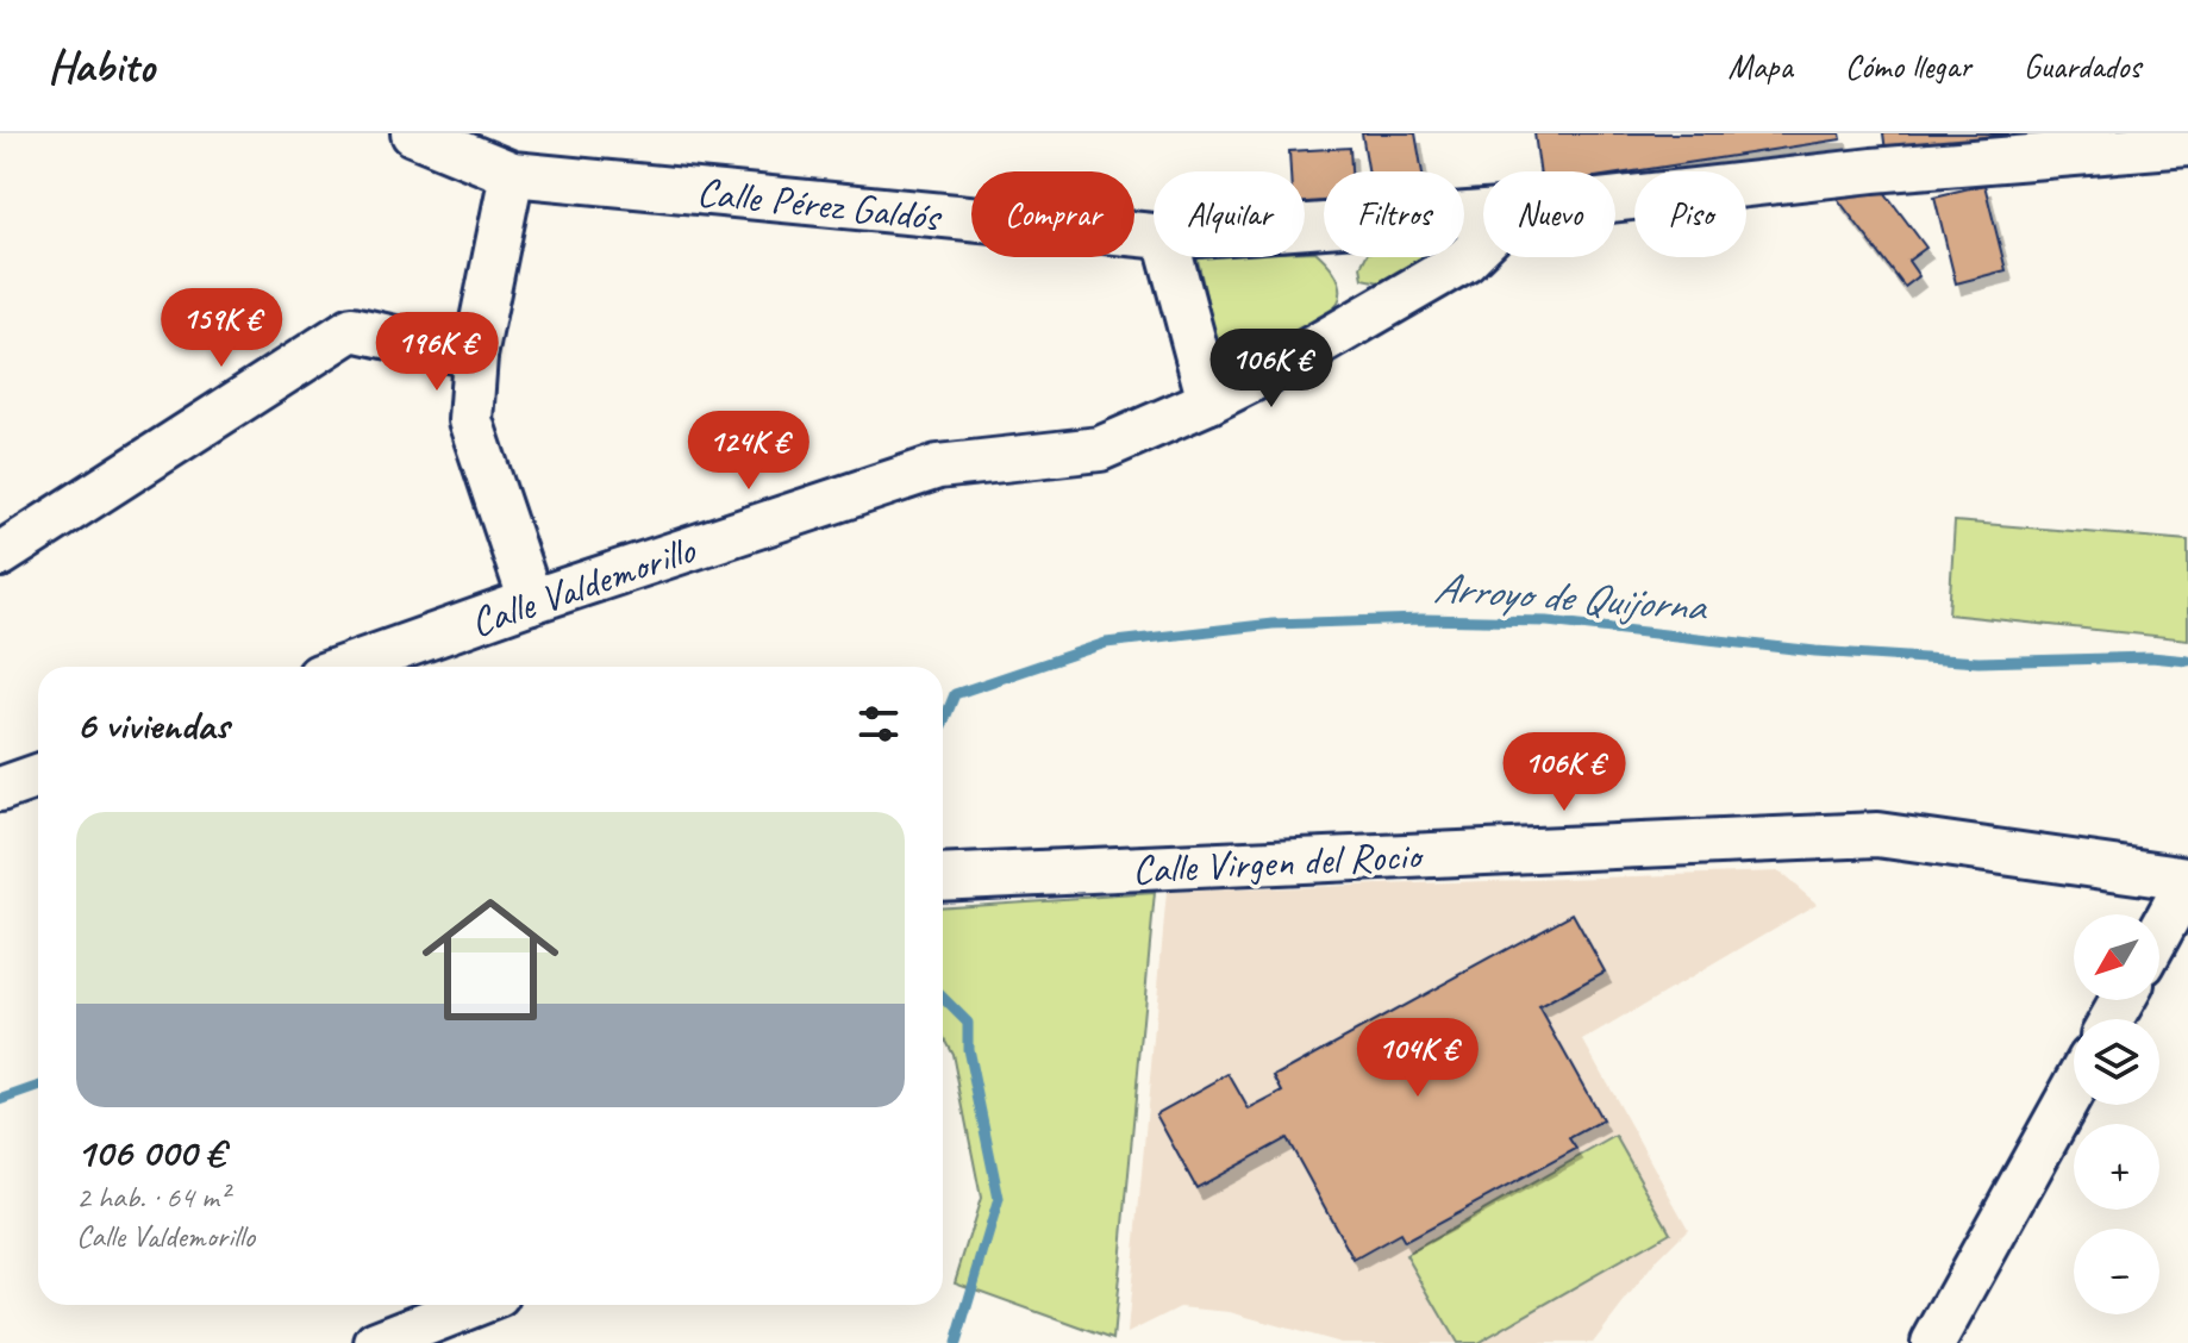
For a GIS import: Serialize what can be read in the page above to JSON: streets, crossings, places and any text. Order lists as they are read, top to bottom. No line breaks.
{"streets":{"street":["Calle Pérez Galdós","Calle Valdemorillo","Calle Virgen del Rocio"]},"water":["Arroyo de Quijorna"],"north":"bottom left","page":{"header":"Habito","nav":["Mapa","Cómo llegar","Guardados"],"chip":["Comprar","Alquilar","Filtros","Nuevo","Piso"],"price":["159K €","196K €","106K €","124K €","106K €","104K €"],"heading":"6 viviendas","list":[{"name":"106 000 €","note":"2 hab. · 64 m² · Calle Valdemorillo"}],"map_buttons":["+","−"]}}
